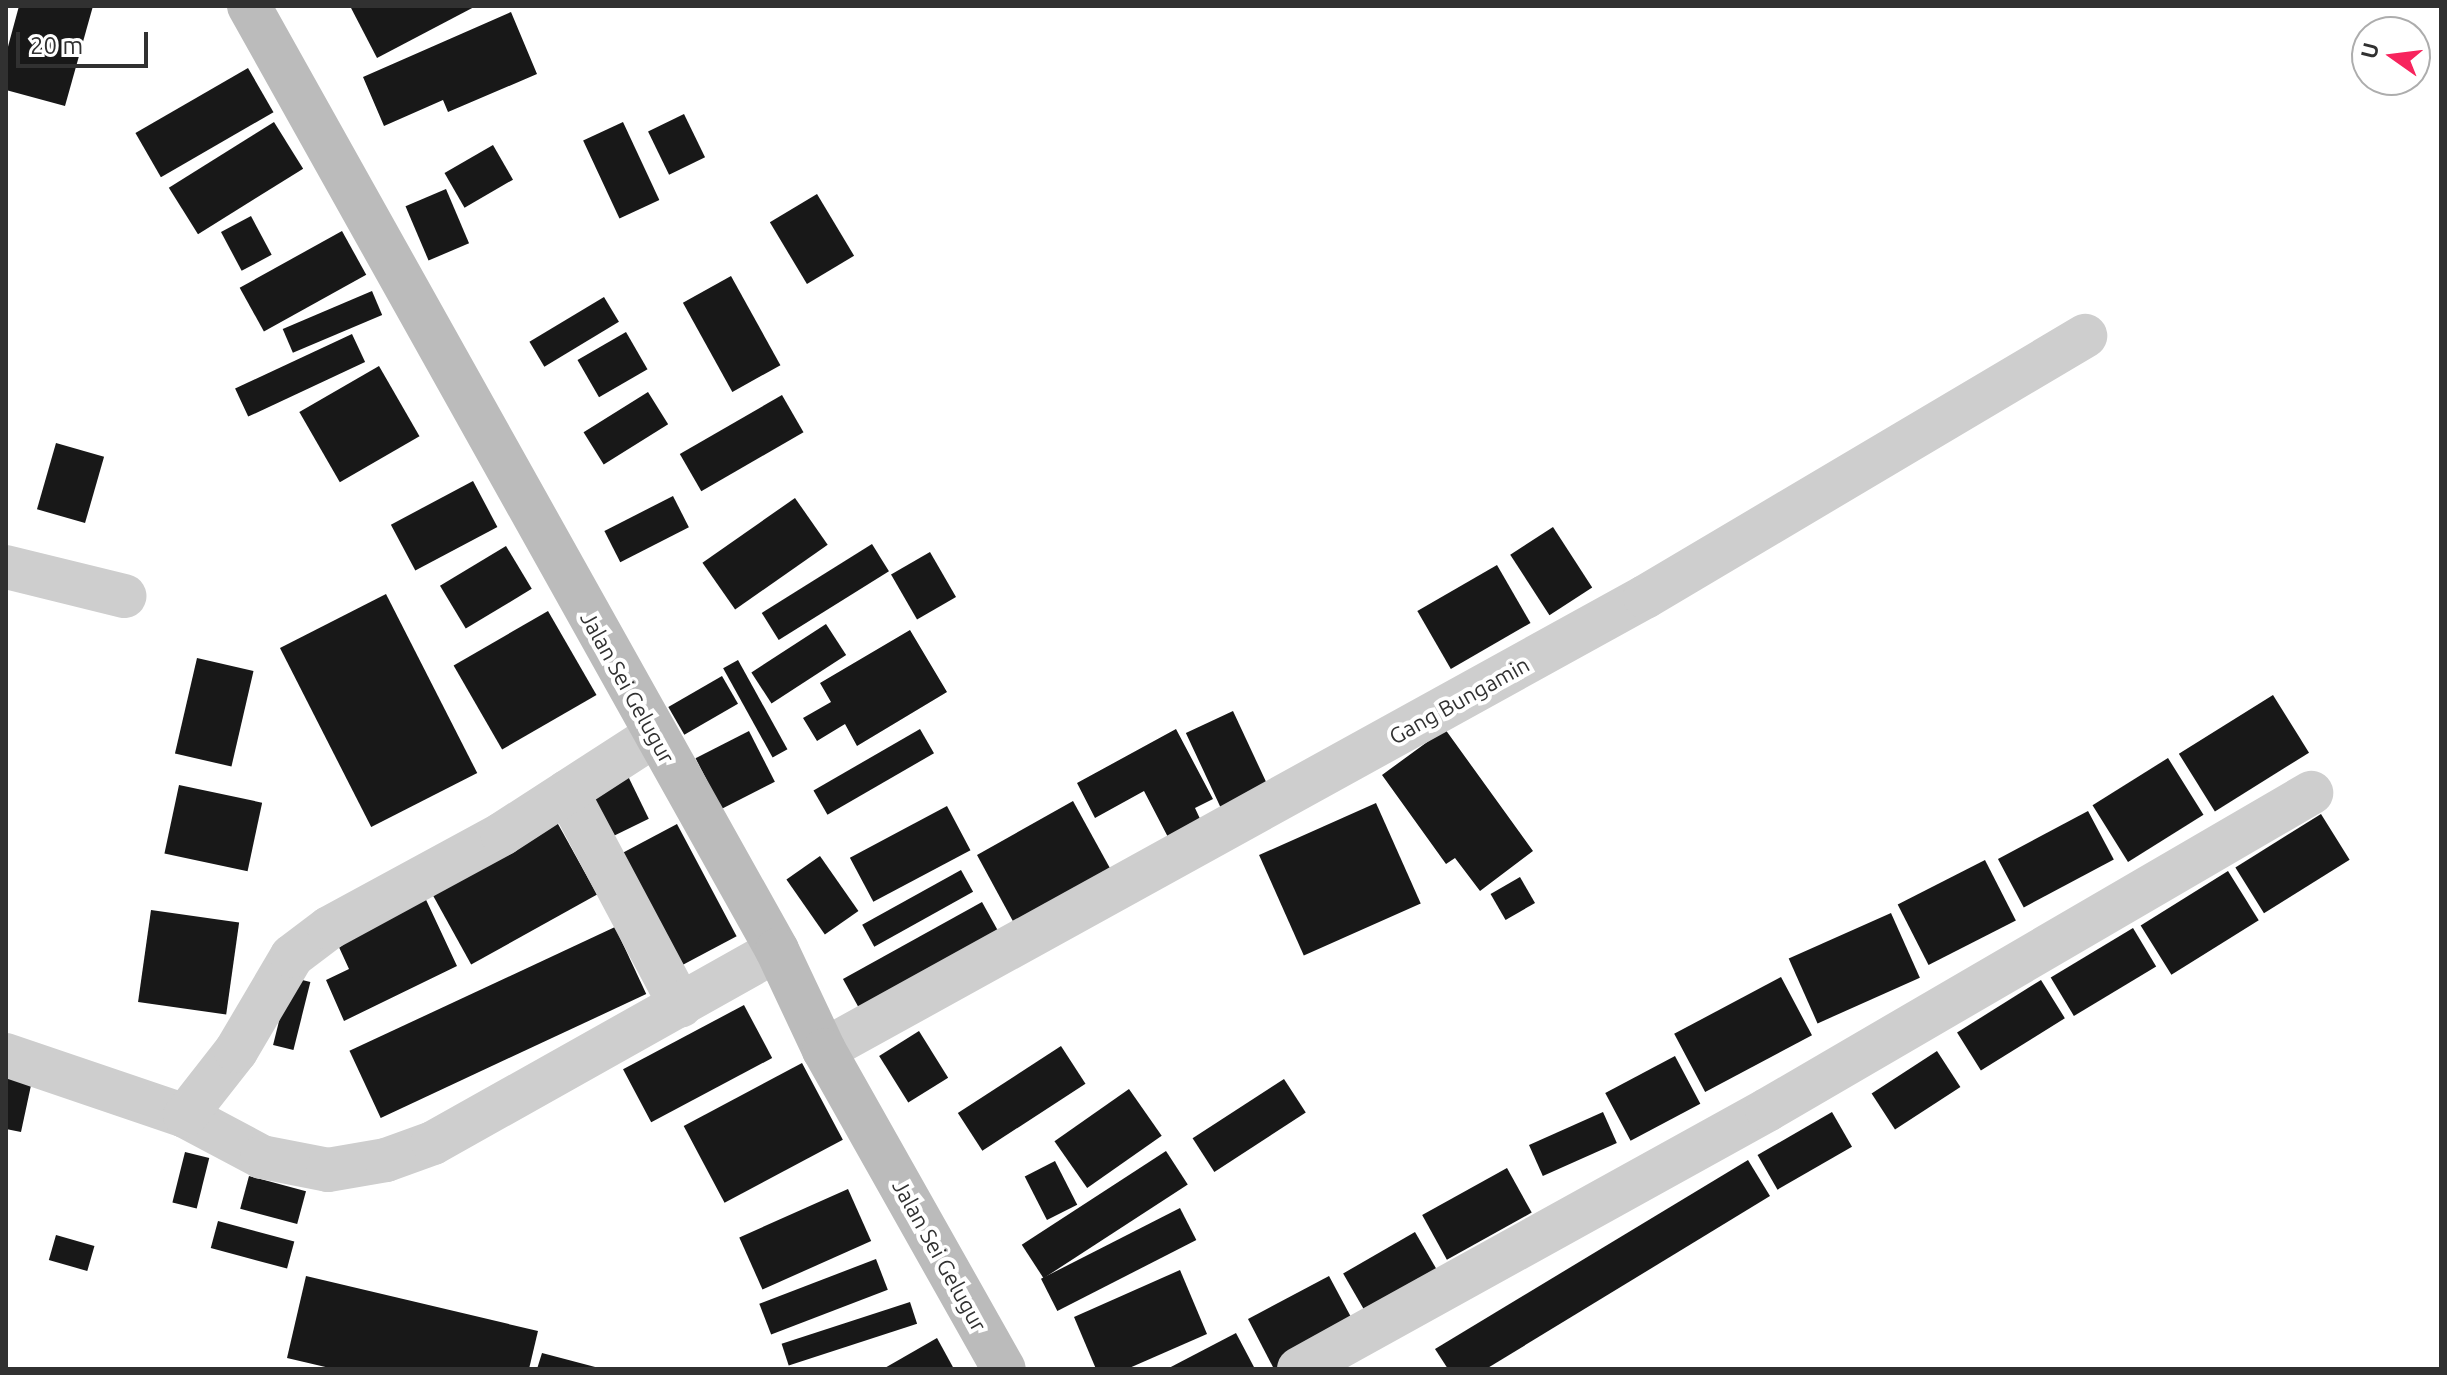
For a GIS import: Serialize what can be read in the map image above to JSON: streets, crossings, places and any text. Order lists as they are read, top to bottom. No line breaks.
{"streets":{"main road":["Jalan Sei Gelugur"],"street":["Gang Bungamin"]},"crossings":[["Jalan Sei Gelugur","Gang Bungamin"]],"scale_bar":"20 m","north":"left"}
